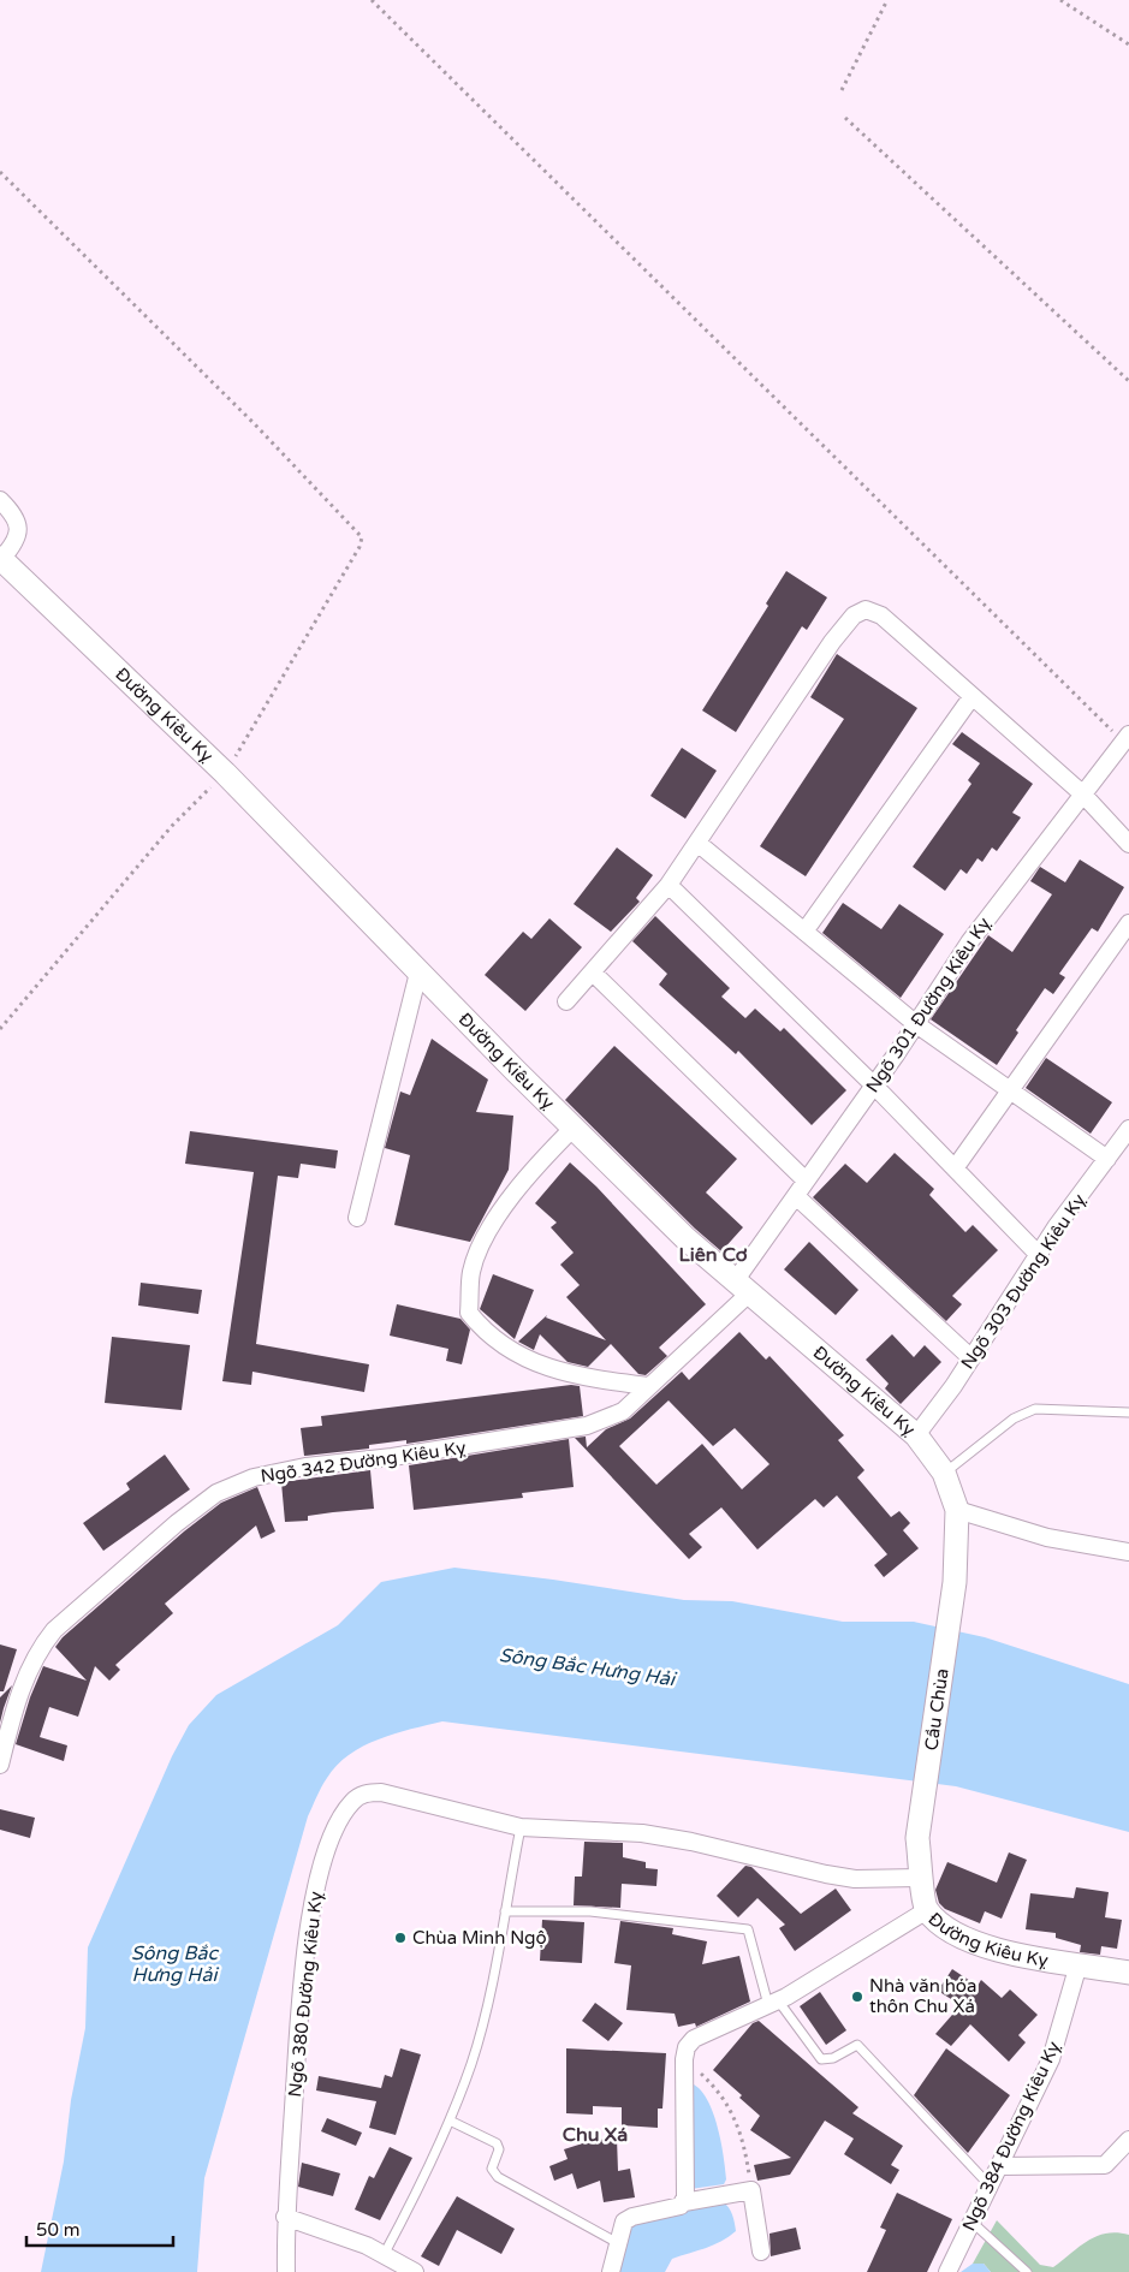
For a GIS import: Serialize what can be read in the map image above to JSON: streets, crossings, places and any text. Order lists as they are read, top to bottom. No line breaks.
{"streets":{"main road":["Đường Kiêu Kỵ","Cầu Chùa"],"street":["Ngõ 301 Đường Kiêu Kỵ","Ngõ 303 Đường Kiêu Kỵ","Ngõ 342 Đường Kiêu Kỵ","Ngõ 380 Đường Kiêu Kỵ","Ngõ 384 Đường Kiêu Kỵ"]},"crossings":[["Đường Kiêu Kỵ","Ngõ 301 Đường Kiêu Kỵ"],["Đường Kiêu Kỵ","Ngõ 303 Đường Kiêu Kỵ"],["Đường Kiêu Kỵ","Ngõ 342 Đường Kiêu Kỵ"],["Đường Kiêu Kỵ","Cầu Chùa"],["Đường Kiêu Kỵ","Ngõ 380 Đường Kiêu Kỵ"],["Đường Kiêu Kỵ","Ngõ 384 Đường Kiêu Kỵ"],["Ngõ 301 Đường Kiêu Kỵ","Ngõ 342 Đường Kiêu Kỵ"]],"districts":["Liên Cơ","Chu Xá"],"water":["Sông Bắc Hưng Hải"],"places":["Chùa Minh Ngộ","Nhà văn hóa thôn Chu Xá"],"scale_bar":"50 m"}
